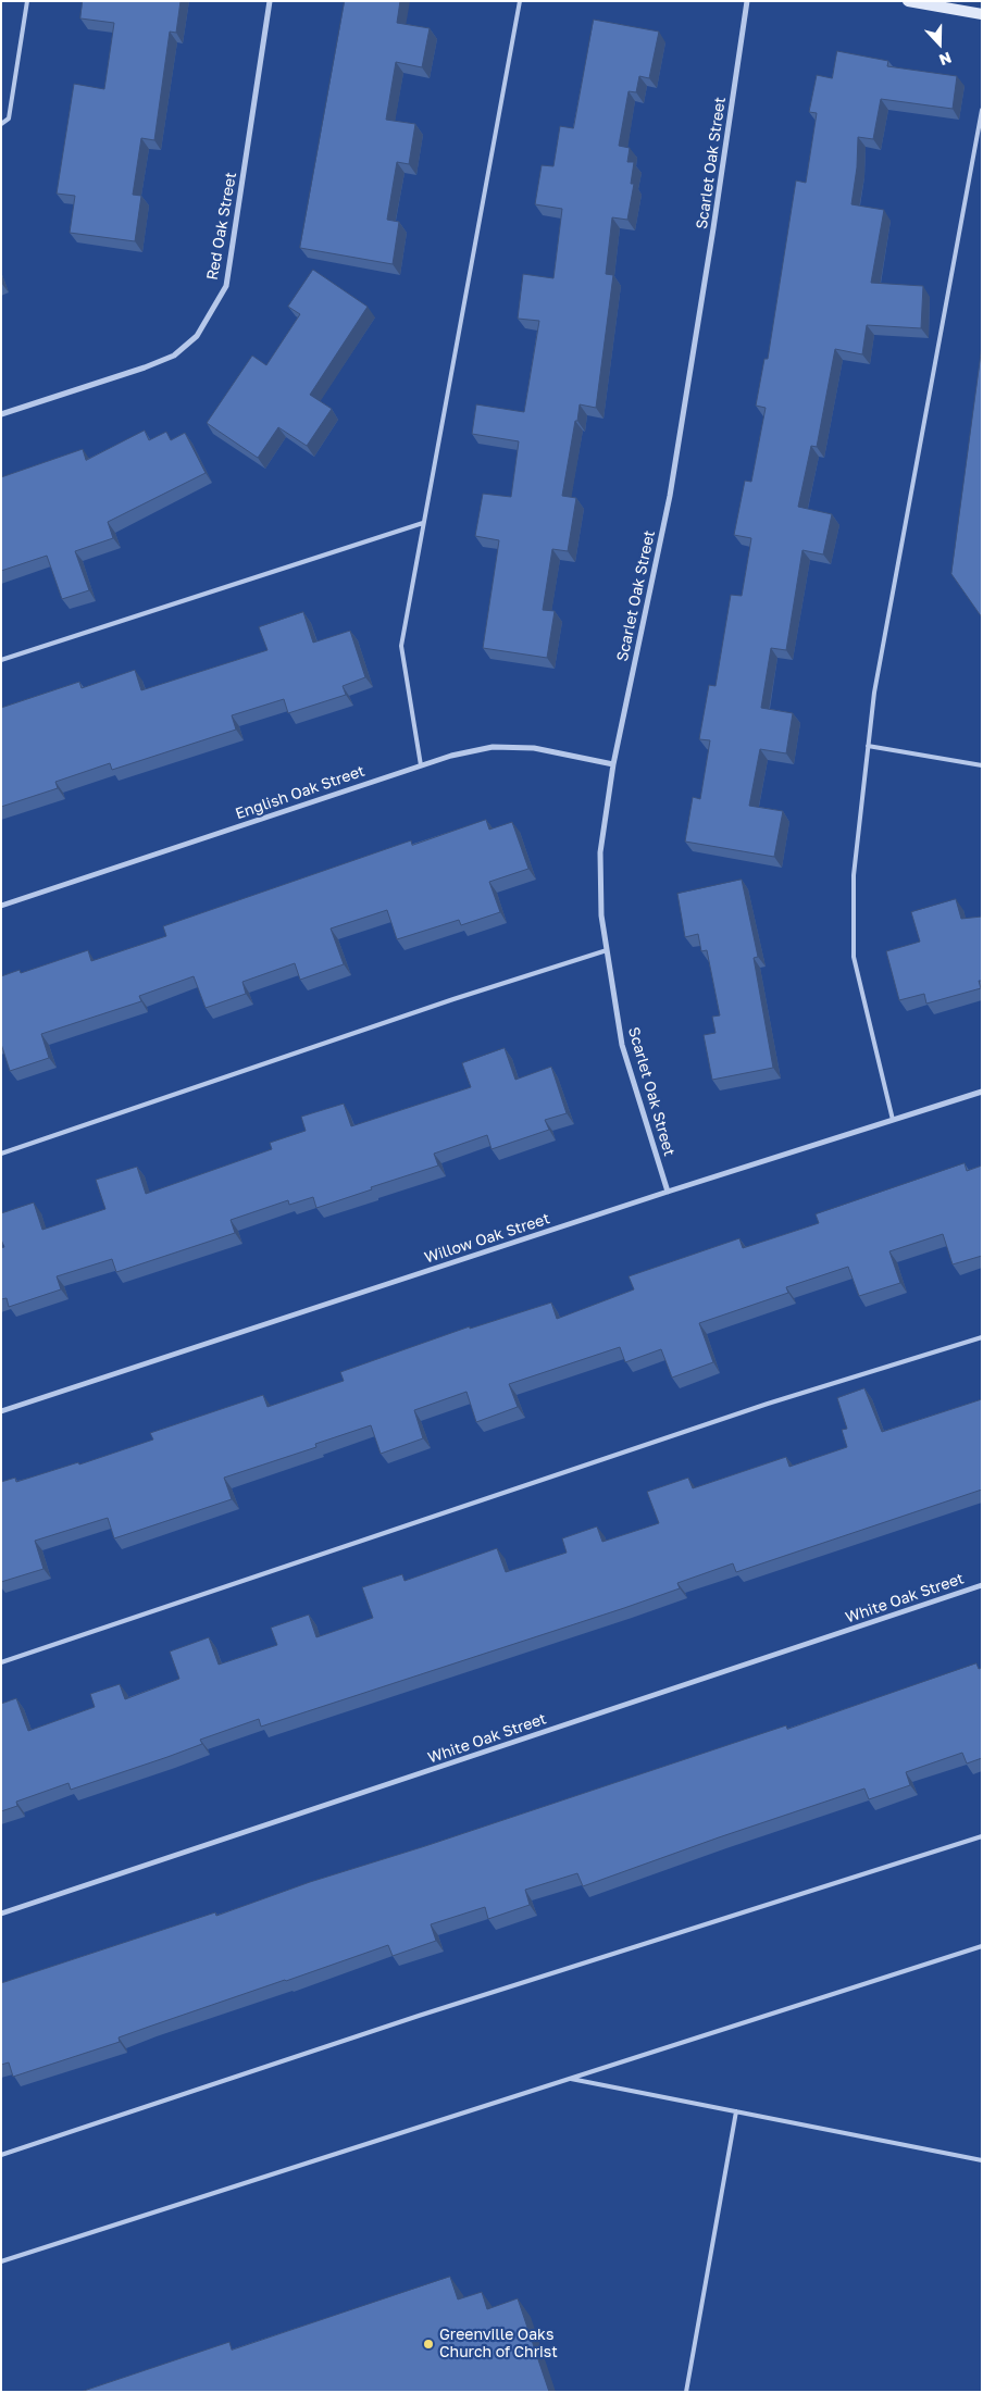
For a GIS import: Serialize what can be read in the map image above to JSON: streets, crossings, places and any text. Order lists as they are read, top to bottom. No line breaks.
{"streets":{"street":["Scarlet Oak Street","Red Oak Street","English Oak Street","Willow Oak Street","White Oak Street"]},"crossings":[["Scarlet Oak Street","English Oak Street"],["Scarlet Oak Street","Willow Oak Street"]],"places":["Greenville Oaks Church of Christ"],"north":"bottom"}
